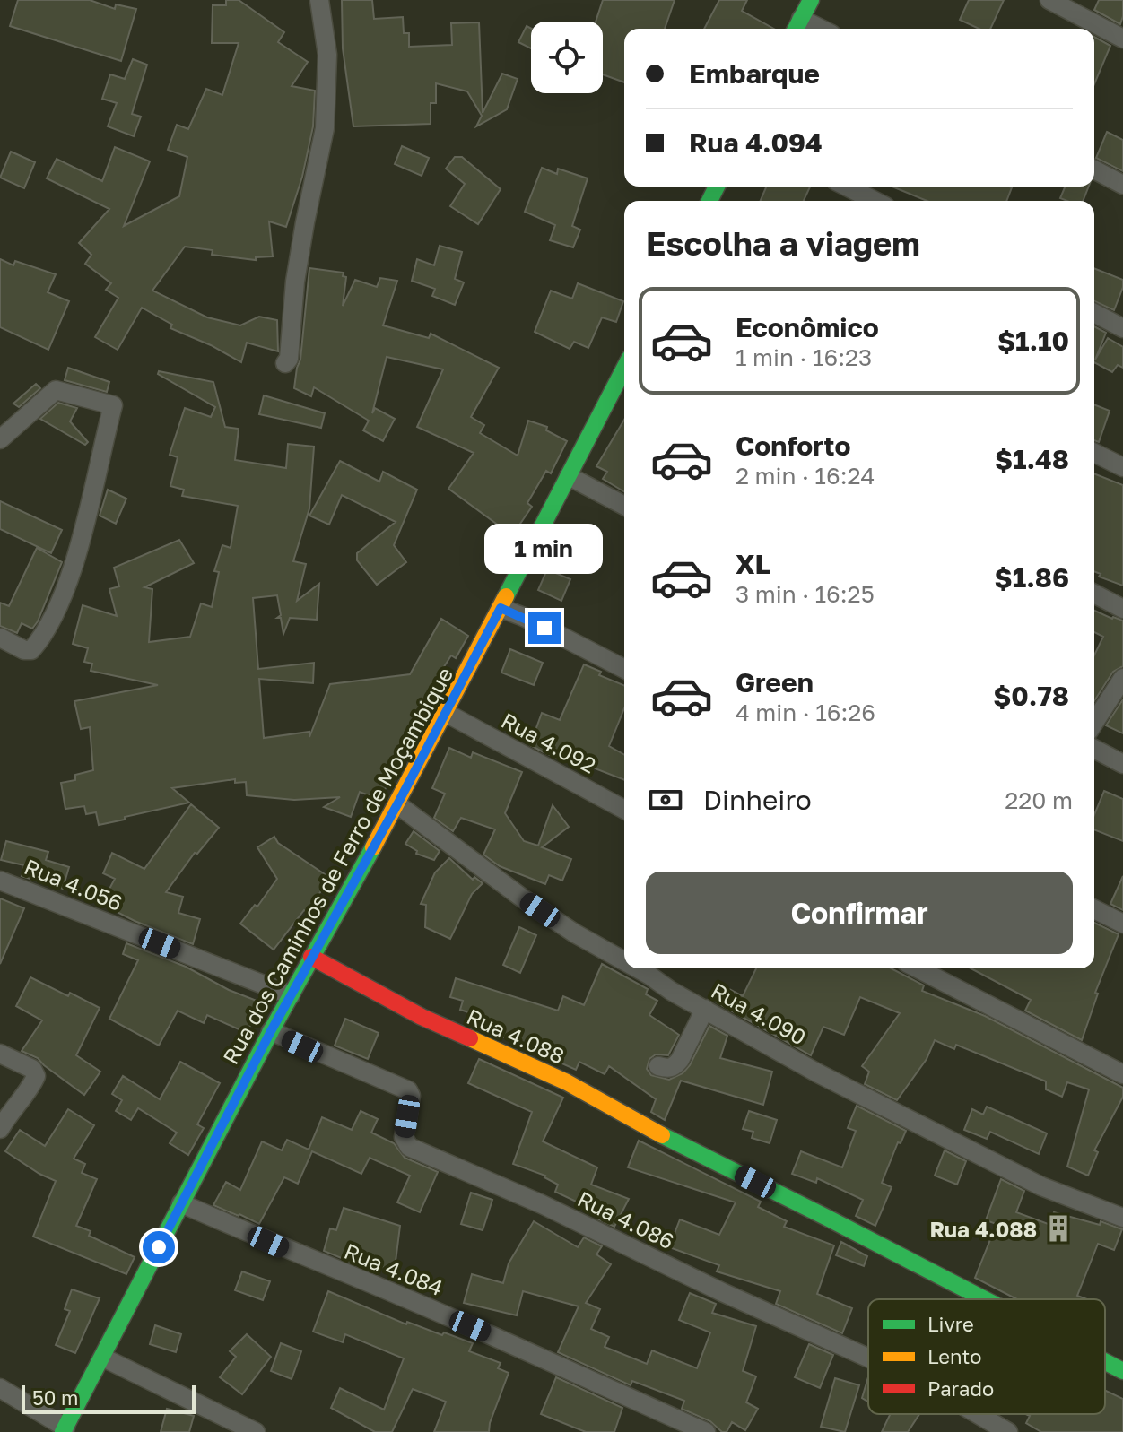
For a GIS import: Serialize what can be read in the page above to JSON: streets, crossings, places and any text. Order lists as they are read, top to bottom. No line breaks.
{"streets":{"street":["Rua 4.092","Rua dos Caminhos de Ferro de Moçambique","Rua 4.056","Rua 4.090","Rua 4.088","Rua 4.086","Rua 4.084"]},"crossings":[["Rua 4.092","Rua dos Caminhos de Ferro de Moçambique"],["Rua dos Caminhos de Ferro de Moçambique","Rua 4.056"],["Rua dos Caminhos de Ferro de Moçambique","Rua 4.090"],["Rua dos Caminhos de Ferro de Moçambique","Rua 4.088"],["Rua dos Caminhos de Ferro de Moçambique","Rua 4.086"],["Rua dos Caminhos de Ferro de Moçambique","Rua 4.084"]],"places":{"building":["Rua 4.088"]},"legend":["Livre","Lento","Parado"],"scale_bar":"50 m","page":{"banner":["Embarque","Rua 4.094"],"heading":"Escolha a viagem","list":[{"name":"Econômico","note":"1 min · 16:23","value":"$1.10"},{"name":"Conforto","note":"2 min · 16:24","value":"$1.48"},{"name":"XL","note":"3 min · 16:25","value":"$1.86"},{"name":"Green","note":"4 min · 16:26","value":"$0.78"}],"bubble":"1 min","pay":["Dinheiro","220 m"],"buttons":"Confirmar","scale":"50 m"}}
